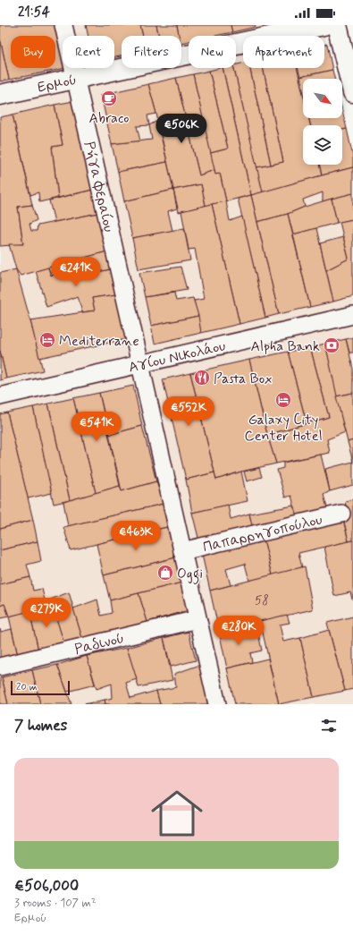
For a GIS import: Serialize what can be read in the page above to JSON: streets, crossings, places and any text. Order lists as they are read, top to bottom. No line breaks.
{"streets":{"main road":["Ερμού"],"street":["Ρήγα Φεραίου","Αγίου Νικολάου","Παπαρρηγοπούλου","Ραδινού"]},"crossings":[["Ερμού","Ρήγα Φεραίου"],["Ρήγα Φεραίου","Αγίου Νικολάου"],["Ρήγα Φεραίου","Παπαρρηγοπούλου"],["Ρήγα Φεραίου","Ραδινού"]],"places":{"cafe":["Abraco"],"hotel":["Mediterrane","Galaxy City Center Hotel"],"bank":["Alpha Bank"],"restaurant":["Pasta Box"],"shop":["Oggi"]},"house_numbers":["58"],"scale_bar":"20 m","north":"bottom right","page":{"status":"21:54","chip":["Buy","Rent","Filters","New","Apartment"],"price":["€506K","€241K","€552K","€541K","€463K","€279K","€280K"],"scale":"20 m","heading":"7 homes","list":[{"name":"€506,000","note":"3 rooms · 107 m² · Ερμού"}]}}
